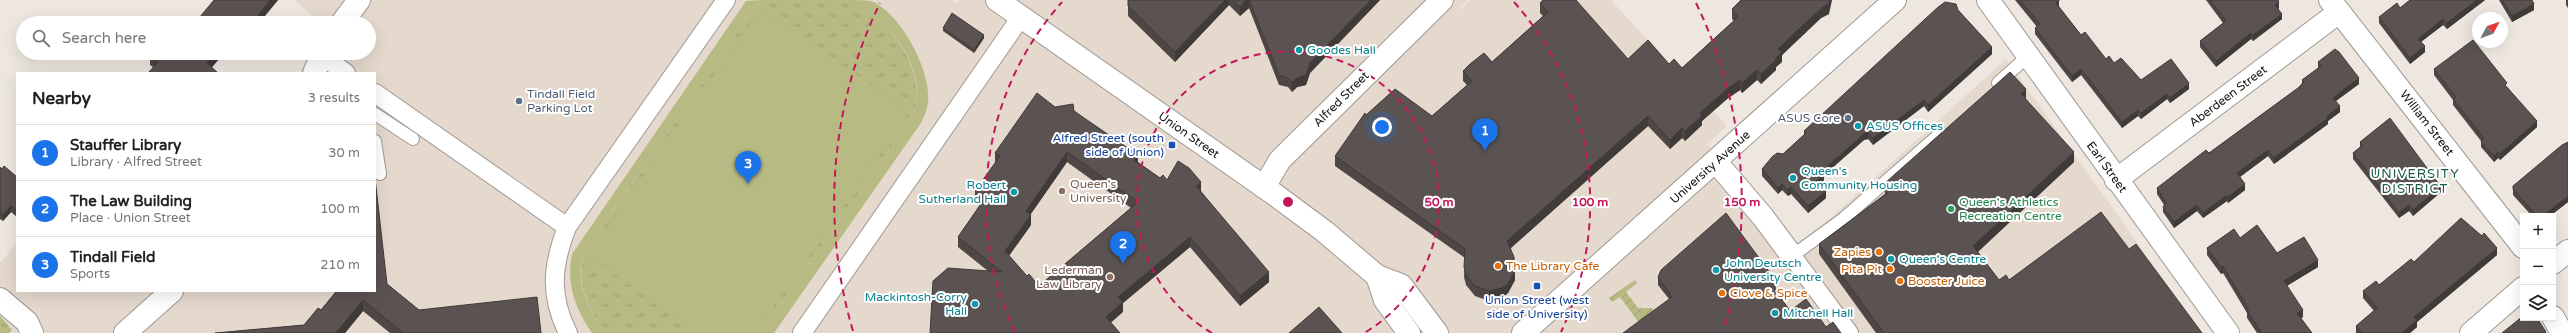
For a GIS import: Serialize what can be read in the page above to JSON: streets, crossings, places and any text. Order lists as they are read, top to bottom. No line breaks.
{"streets":{"street":["Aberdeen Street","Alfred Street","William Street","Union Street","University Avenue","Earl Street"]},"crossings":[["Aberdeen Street","William Street"],["Aberdeen Street","Earl Street"],["Alfred Street","Union Street"]],"districts":["UNIVERSITY DISTRICT"],"places":{"other":["Goodes Hall","Tindall Field Parking Lot","ASUS Core","ASUS Offices","Queen's Community Housing","Queen's University","Robert Sutherland Hall","Queen's Athletics Recreation Centre","Zapies","Queen's Centre","The Library Cafe","Pita Pit","John Deutsch University Centre","Lederman Law Library","Booster Juice","Clove & Spice","Mackintosh-Corry Hall","Mitchell Hall"],"transit":["Alfred Street (south side of Union)","Union Street (west side of University)"]},"north":"top right","page":{"search":"Search here","heading":["Nearby","3 results"],"pins":["1","3","2"],"list":[{"mark":"1","name":"Stauffer Library","note":"Library · Alfred Street","value":"30 m"},{"mark":"2","name":"The Law Building","note":"Place · Union Street","value":"100 m"},{"mark":"3","name":"Tindall Field","note":"Sports","value":"210 m"}],"map_buttons":["+","−"]},"rings":["50 m","100 m","150 m"]}
